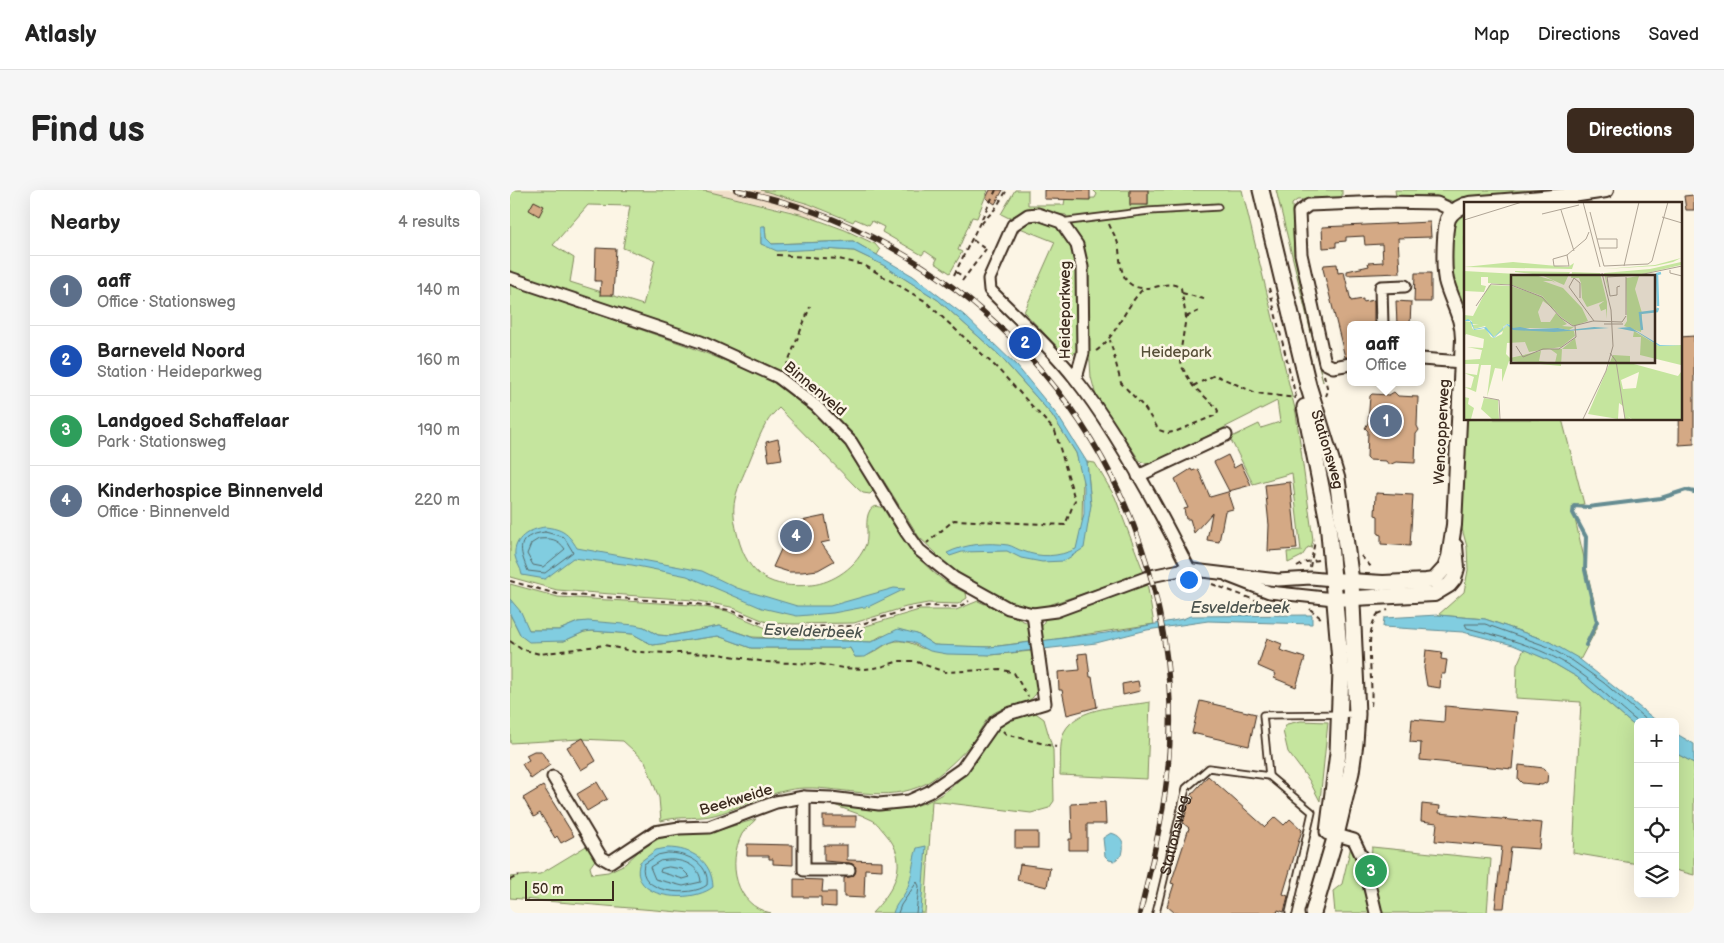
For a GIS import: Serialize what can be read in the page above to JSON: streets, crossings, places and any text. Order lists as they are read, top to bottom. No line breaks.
{"streets":{"main road":["Stationsweg"],"street":["Heideparkweg","Binnenveld","Wencopperweg","Beekweide"]},"crossings":[["Heideparkweg","Binnenveld"],["Binnenveld","Stationsweg"],["Binnenveld","Beekweide"],["Wencopperweg","Stationsweg"]],"water":["Esvelderbeek"],"parks":["Heidepark"],"scale_bar":"50 m","page":{"header":"Atlasly","nav":["Map","Directions","Saved"],"buttons":"Directions","title":"Find us","heading":["Nearby","4 results"],"list":[{"mark":"1","name":"aaff","note":"Office · Stationsweg","value":"140 m"},{"mark":"2","name":"Barneveld Noord","note":"Station · Heideparkweg","value":"160 m"},{"mark":"3","name":"Landgoed Schaffelaar","note":"Park · Stationsweg","value":"190 m"},{"mark":"4","name":"Kinderhospice Binnenveld","note":"Office · Binnenveld","value":"220 m"}],"popup":["aaff","Office"],"pins":["2","1","4","3"],"map_buttons":["+","−"],"scale":"50 m"}}
